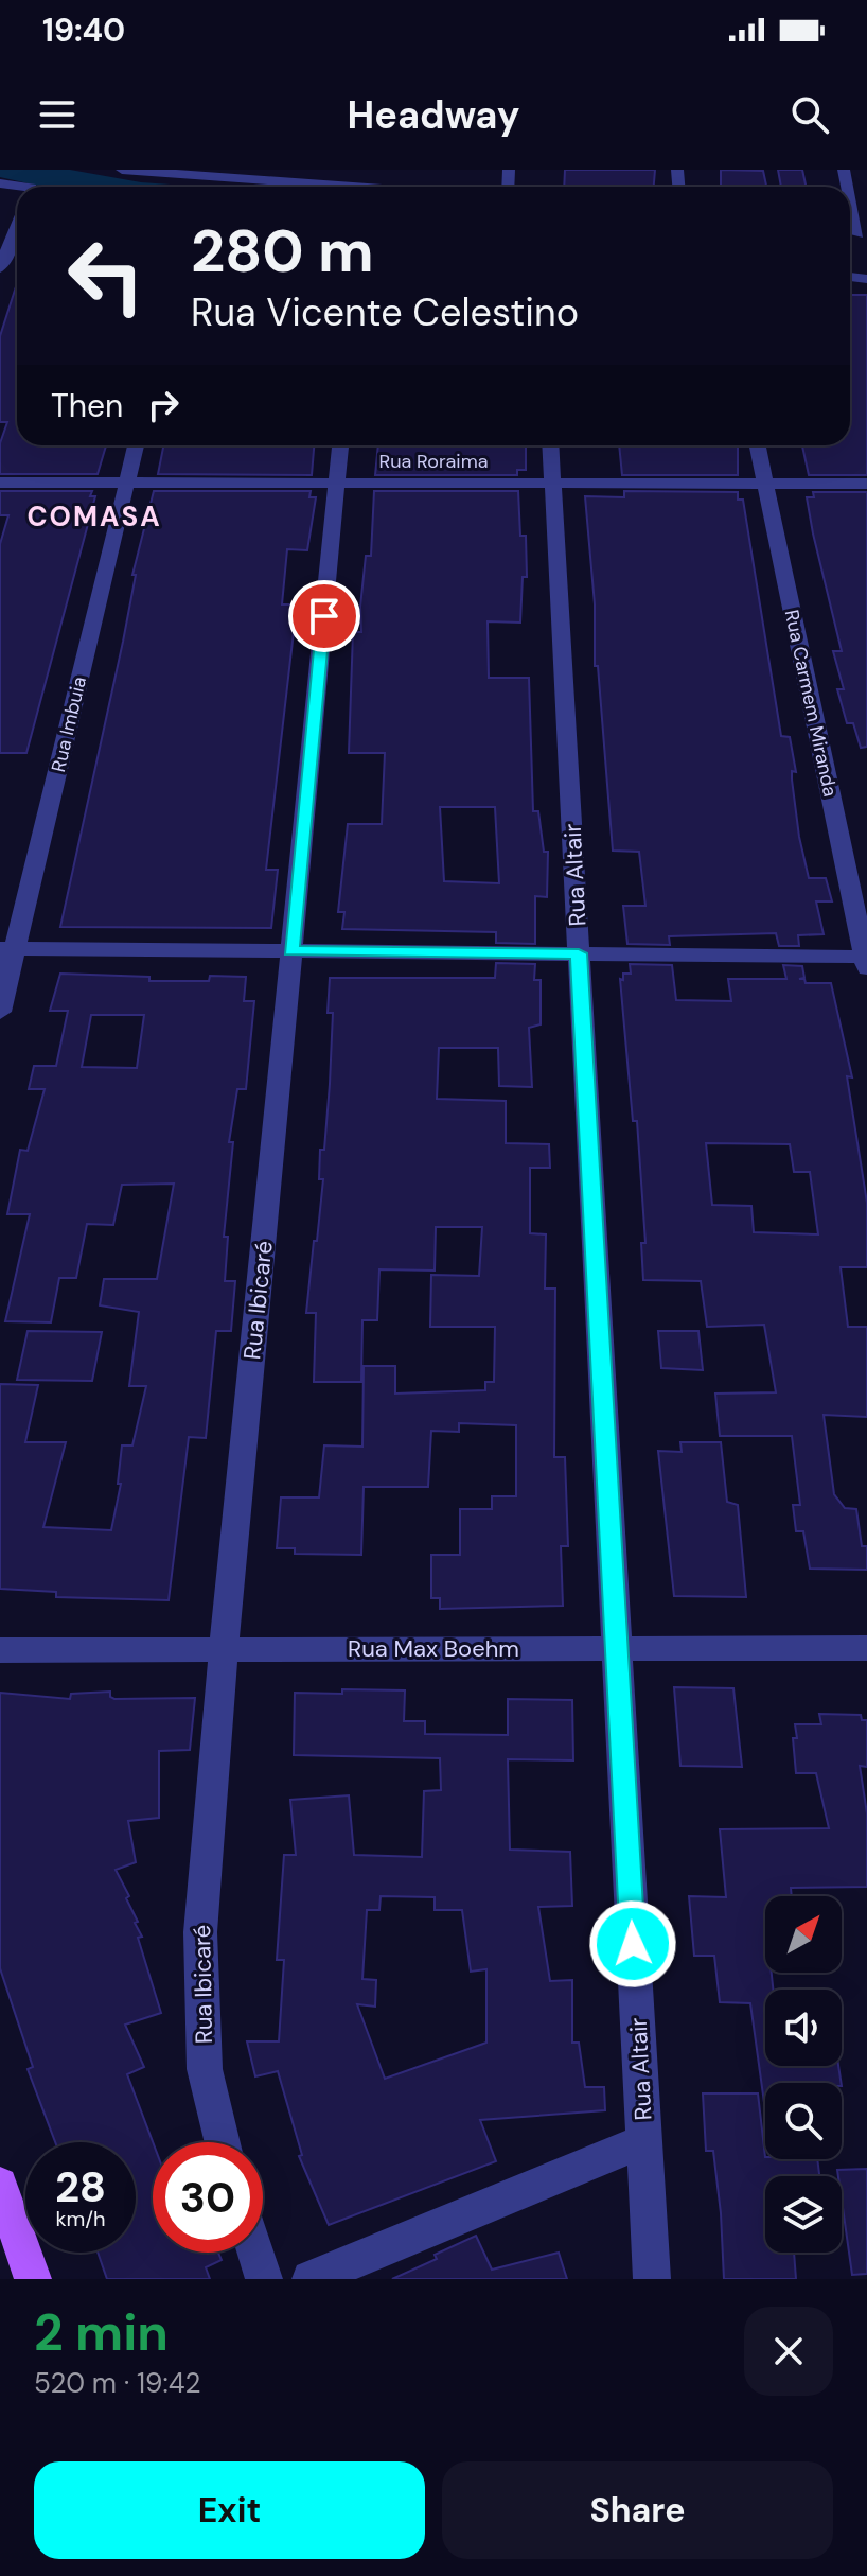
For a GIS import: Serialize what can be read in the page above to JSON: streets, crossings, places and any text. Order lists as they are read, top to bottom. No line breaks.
{"streets":{"street":["Rua Roraima","Rua Carmem Miranda","Rua Imbuia","Rua Altair","Rua Ibicaré","Rua Max Boehm"]},"crossings":[["Rua Roraima","Rua Carmem Miranda"],["Rua Roraima","Rua Imbuia"],["Rua Roraima","Rua Altair"],["Rua Roraima","Rua Ibicaré"],["Rua Altair","Rua Max Boehm"],["Rua Ibicaré","Rua Max Boehm"]],"districts":["COMASA"],"north":"top right","page":{"status":"19:40","header":"Headway","turn":["280 m","Rua Vicente Celestino"],"then":"Then","speed":"28 km/h","limit":"30","heading":["2 min","520 m · 19:42"],"buttons":["Exit","Share"]}}
